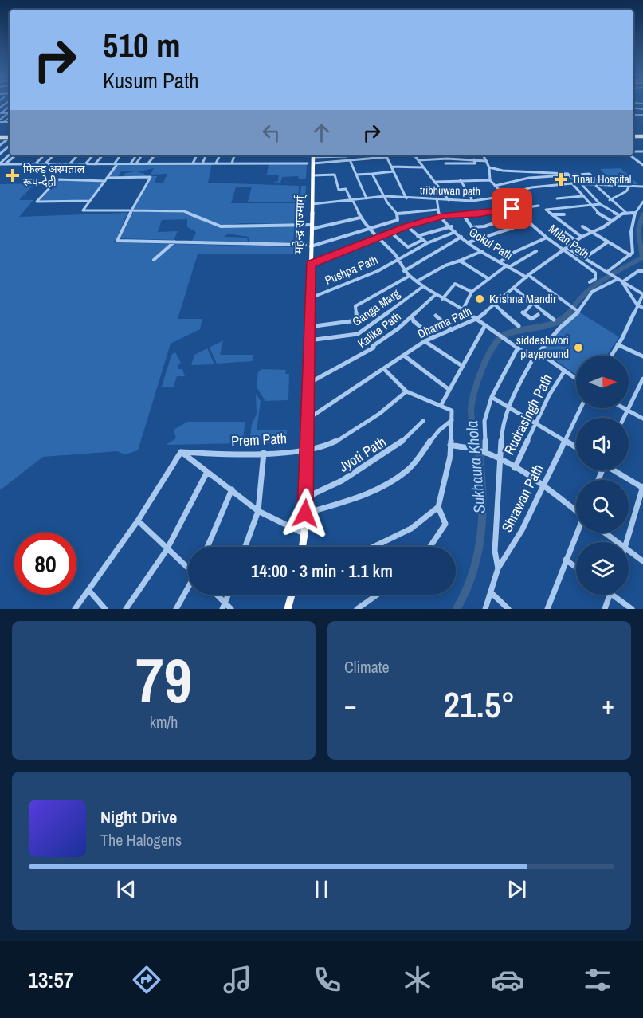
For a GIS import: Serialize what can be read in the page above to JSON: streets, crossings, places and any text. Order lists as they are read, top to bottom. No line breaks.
{"streets":{"highway":["महेन्द्र राज्मार्ग्"],"street":["tribhuwan path","Milan Path","Gokul Path","Pushpa Path","Ganga Marg","Dharma Path","Kalika Path","Rudrasingh Path","Prem Path","Jyoti Path","Shrawan Path"]},"crossings":[["tribhuwan path","महेन्द्र राज्मार्ग्"],["tribhuwan path","Milan Path"],["tribhuwan path","Gokul Path"],["महेन्द्र राज्मार्ग्","Pushpa Path"],["महेन्द्र राज्मार्ग्","Ganga Marg"],["महेन्द्र राज्मार्ग्","Dharma Path"],["महेन्द्र राज्मार्ग्","Kalika Path"],["महेन्द्र राज्मार्ग्","Prem Path"],["महेन्द्र राज्मार्ग्","Jyoti Path"],["Milan Path","Dharma Path"],["Gokul Path","Pushpa Path"],["Gokul Path","Dharma Path"]],"water":["Sukhaura Khola"],"places":{"health":["फिल्ड अस्पताल रूपन्देही","Tinau Hospital"],"other":["Krishna Mandir","siddeshwori playground"]},"north":"right","page":{"turn":["510 m","Kusum Path"],"limit":"80","trip":"14:00 · 3 min · 1.1 km","tile":[["79","km/h"],"Climate"],"heat":["−","21.5°","+"],"song":["Night Drive","The Halogens"],"tabs":"13:57"}}
